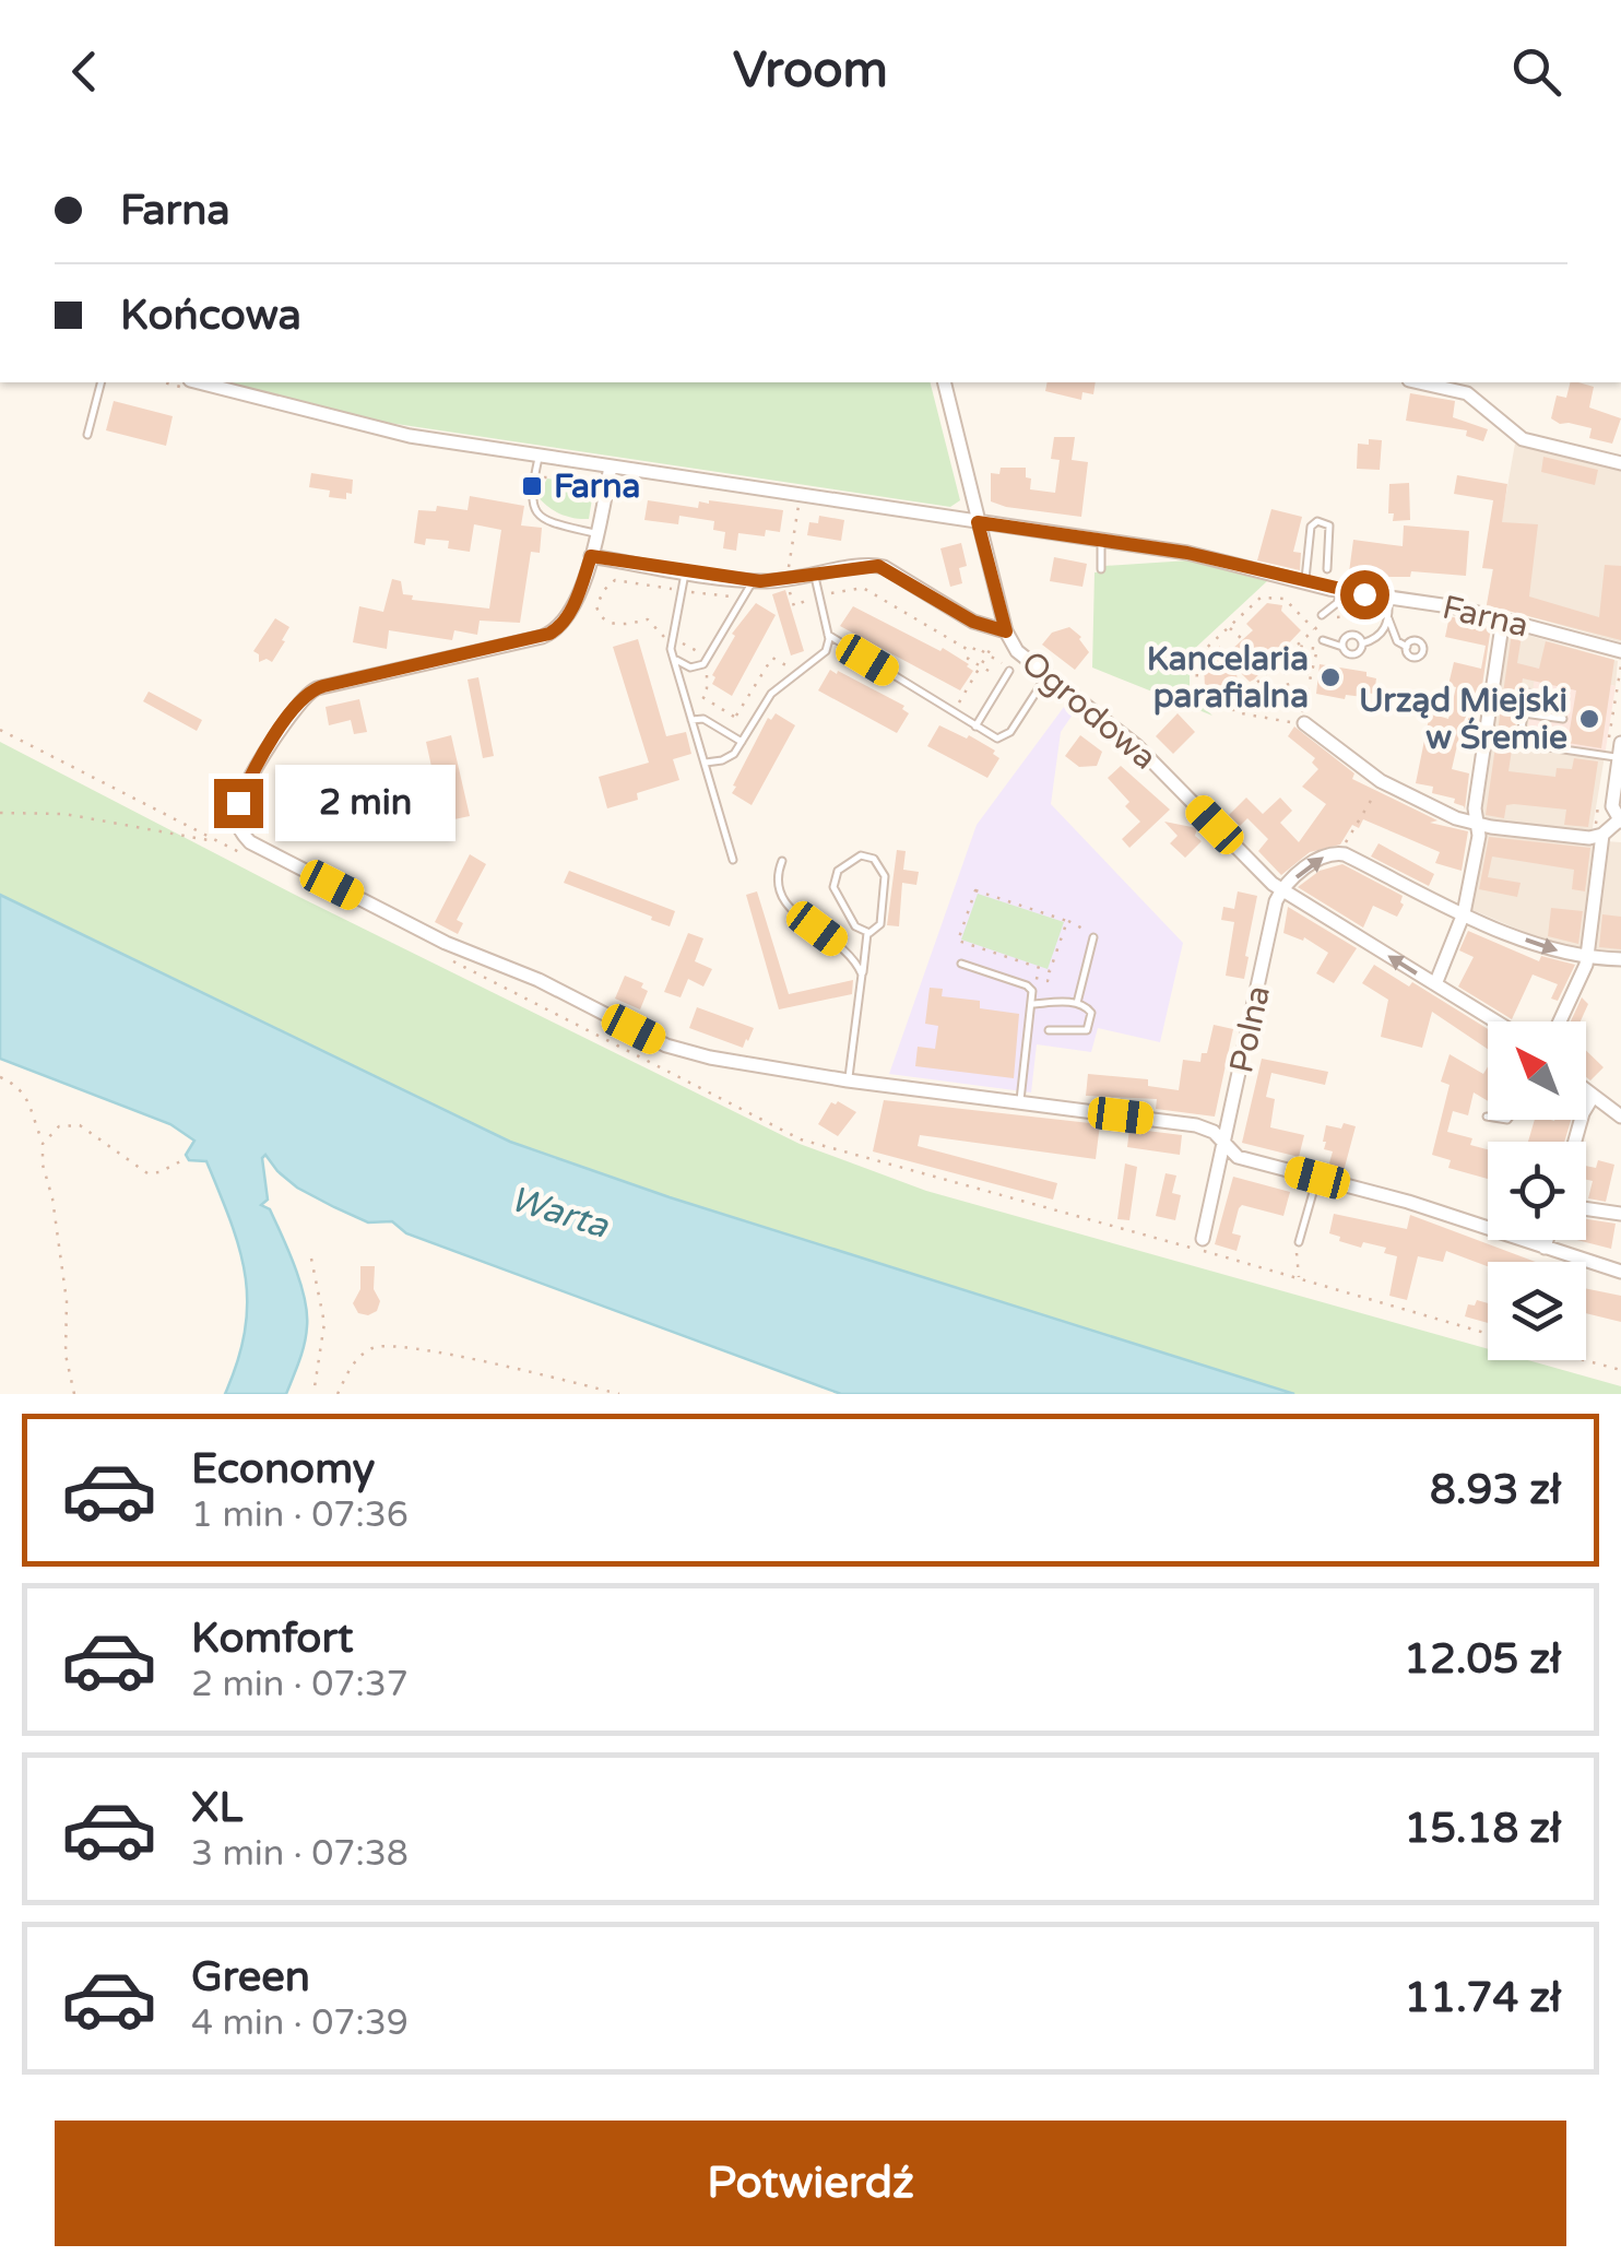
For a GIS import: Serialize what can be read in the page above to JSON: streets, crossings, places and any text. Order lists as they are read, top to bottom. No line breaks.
{"streets":{"street":["Farna","Ogrodowa","Polna"]},"crossings":[["Ogrodowa","Polna"]],"water":["Warta"],"places":{"transit":["Farna"],"other":["Kancelaria parafialna","Urząd Miejski w Śremie"]},"north":"top left","page":{"header":"Vroom","banner":["Farna","Końcowa"],"bubble":"2 min","list":[{"name":"Economy","note":"1 min · 07:36","value":"8.93 zł"},{"name":"Komfort","note":"2 min · 07:37","value":"12.05 zł"},{"name":"XL","note":"3 min · 07:38","value":"15.18 zł"},{"name":"Green","note":"4 min · 07:39","value":"11.74 zł"}],"buttons":"Potwierdź"}}
